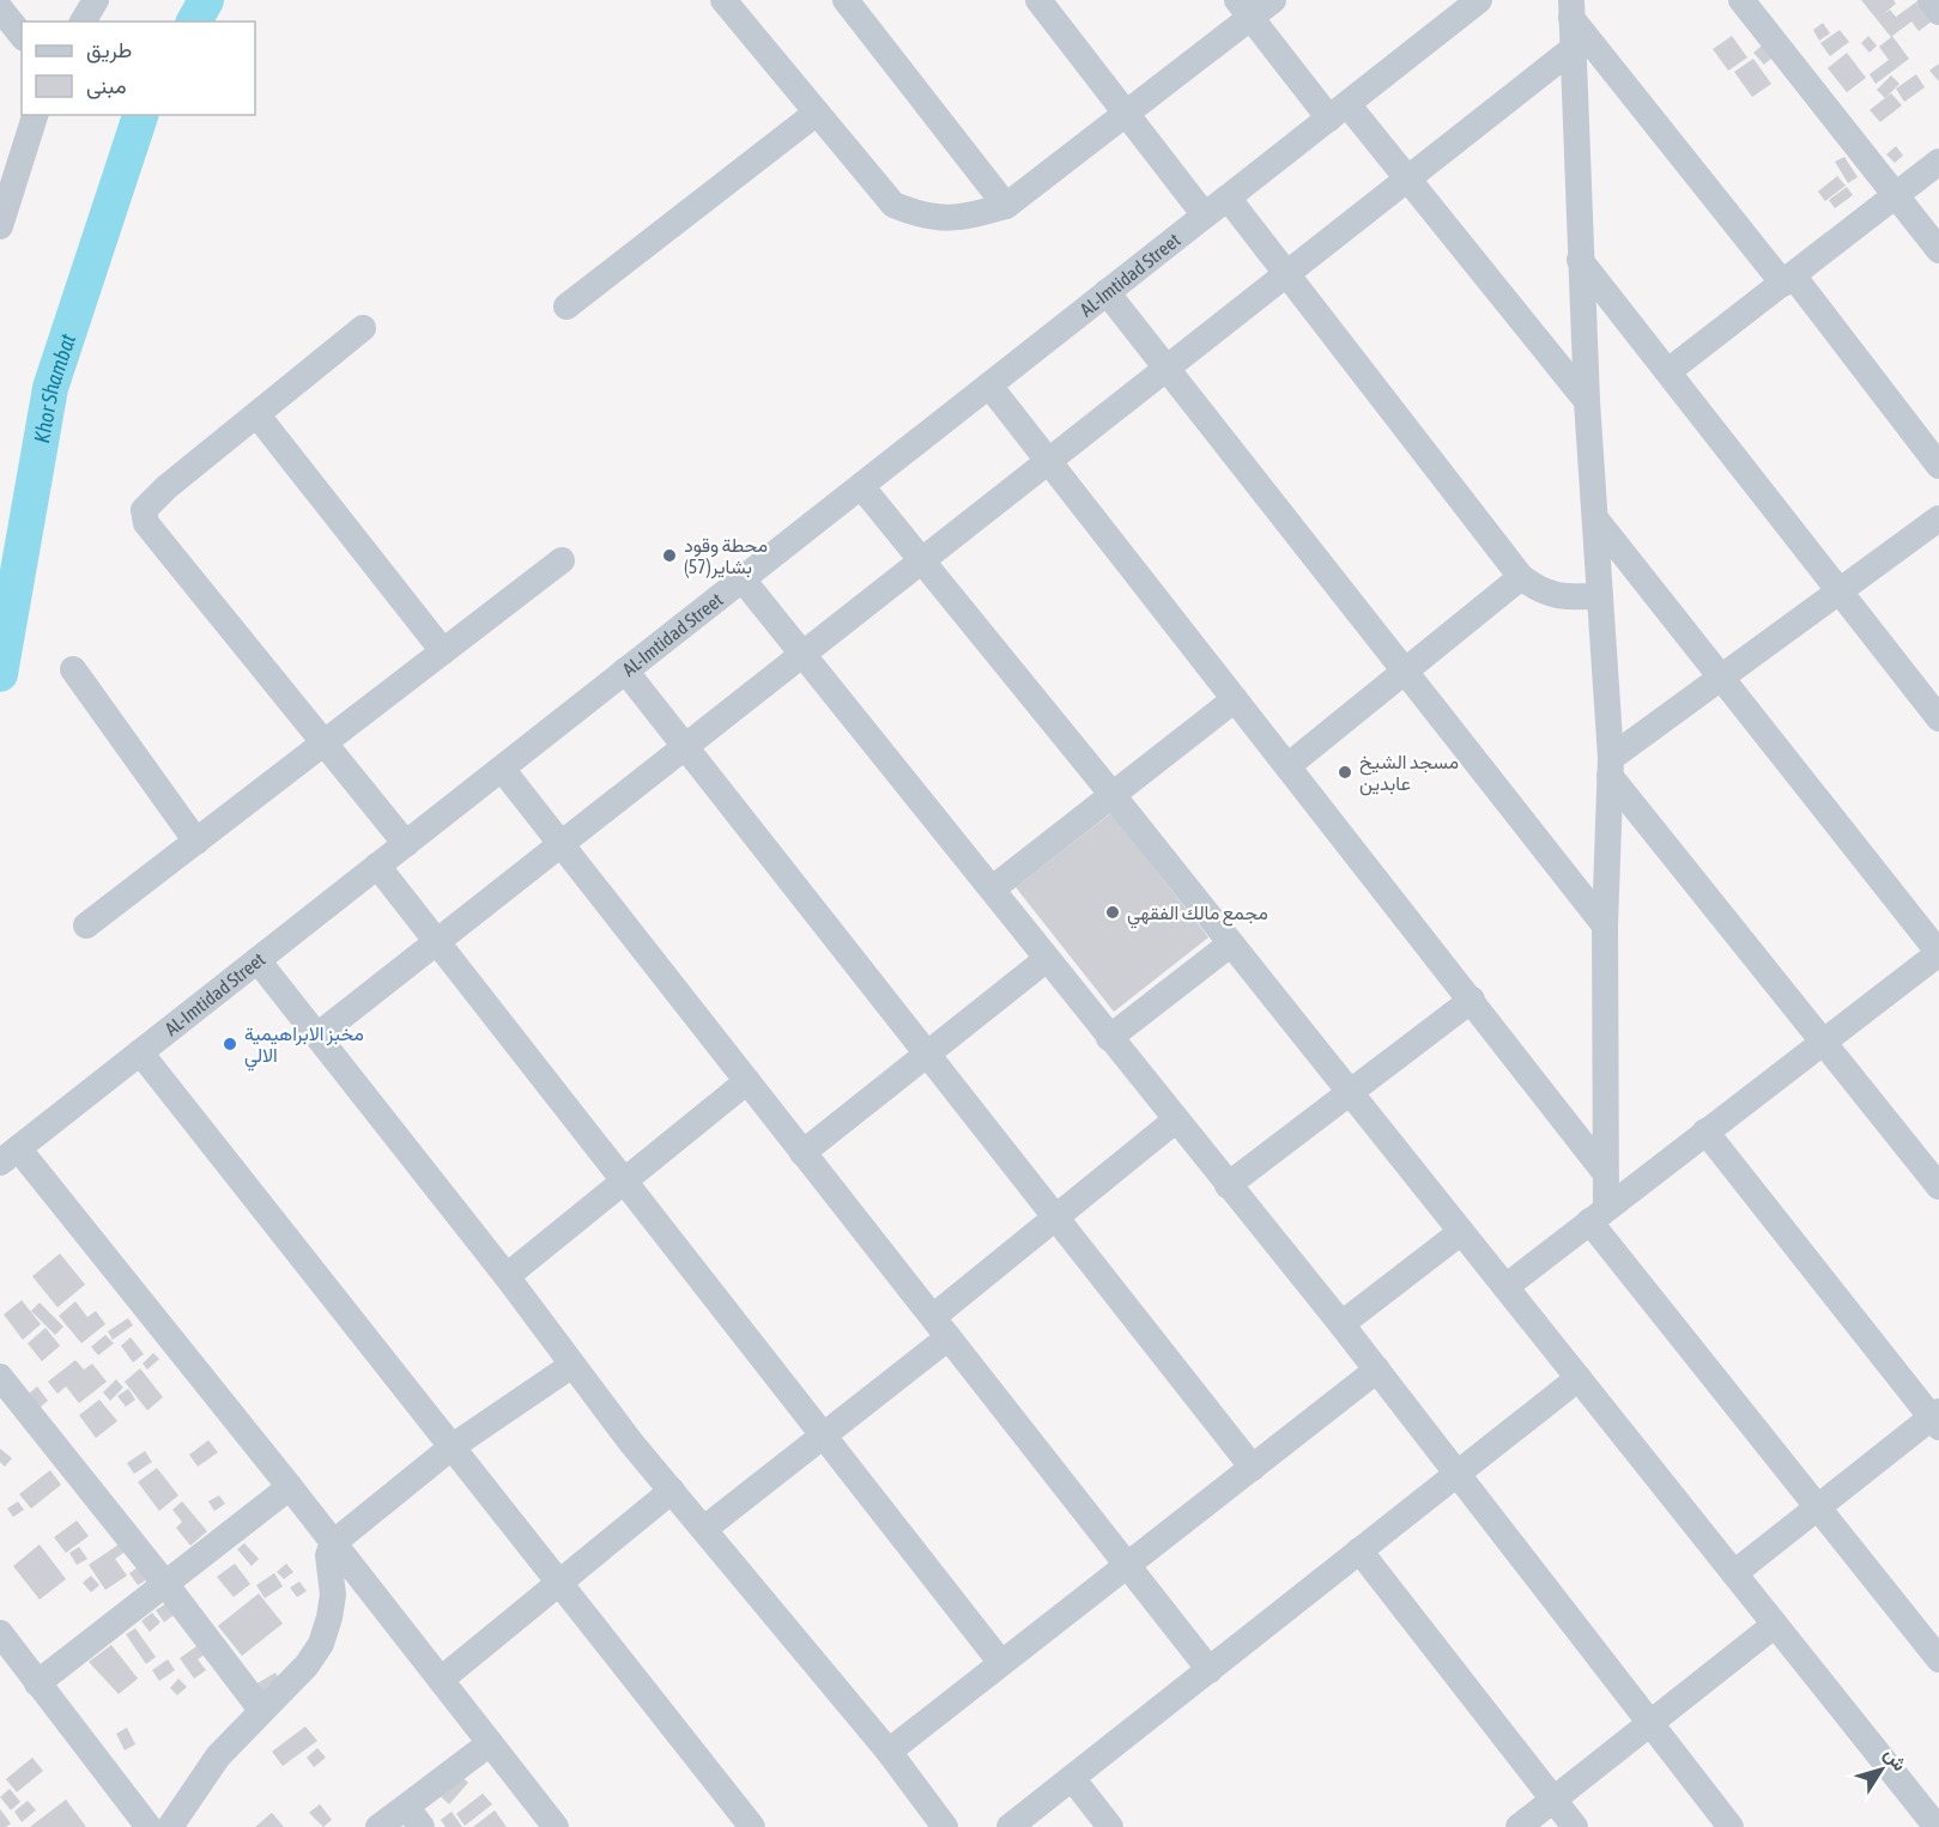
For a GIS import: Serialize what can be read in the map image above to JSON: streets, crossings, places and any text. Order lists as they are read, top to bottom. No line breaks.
{"streets":{"street":["AL-Imtidad Street"]},"water":["Khor Shambat"],"places":["محطة وقود بشاير(57)","مسجد الشيخ عابدين","مجمع مالك الفقهي","مخبز الابراهيمية الالي"],"legend":["طريق","مبنى"],"north":"top right"}
